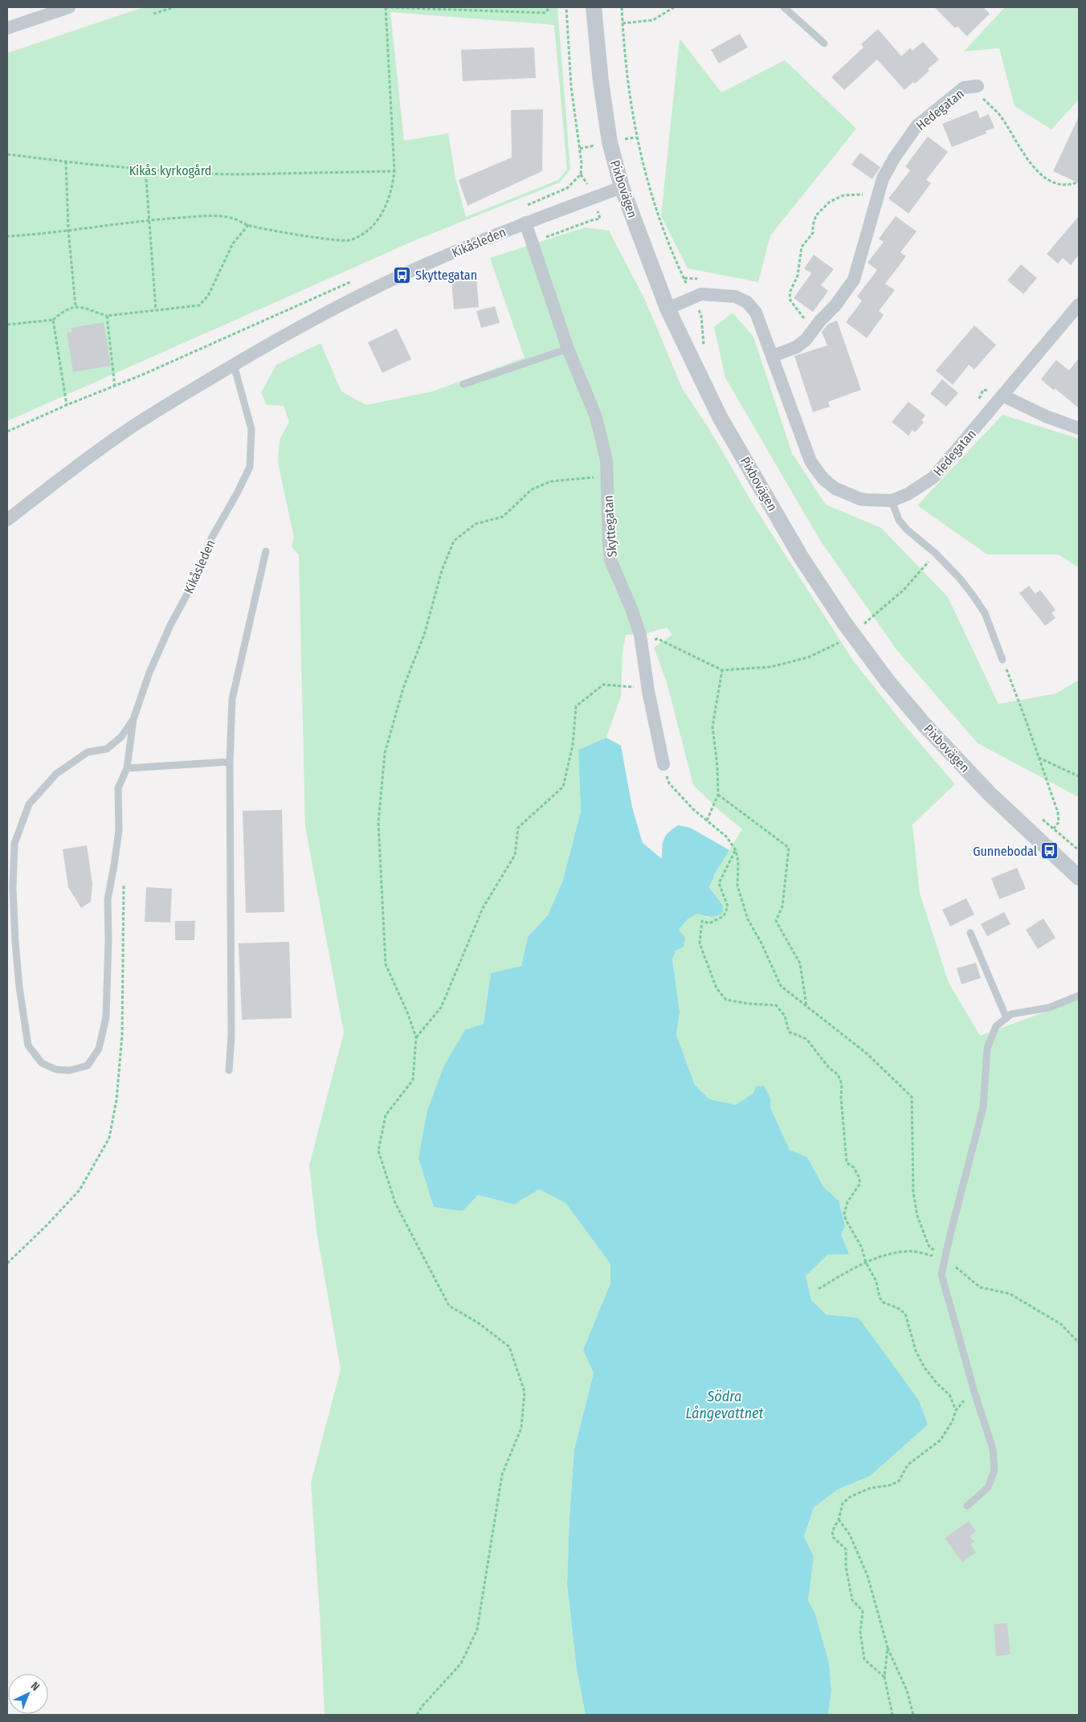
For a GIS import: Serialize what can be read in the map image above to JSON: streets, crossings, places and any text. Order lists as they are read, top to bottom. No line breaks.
{"streets":{"street":["Hedegatan","Pixbovägen","Kikåsleden","Skyttegatan"]},"crossings":[["Hedegatan","Pixbovägen"],["Pixbovägen","Kikåsleden"],["Kikåsleden","Skyttegatan"]],"water":["Södra Långevattnet"],"parks":["Kikås kyrkogård"],"places":{"bus stop":["Skyttegatan","Gunnebodal"]},"north":"top right"}
